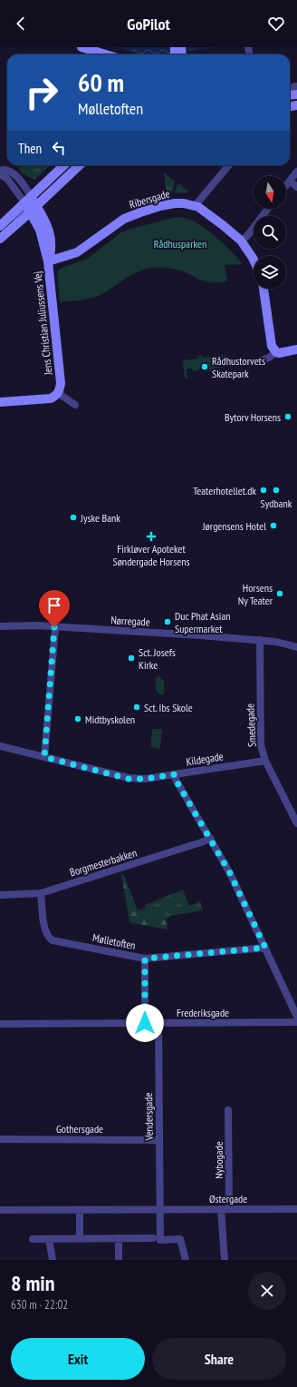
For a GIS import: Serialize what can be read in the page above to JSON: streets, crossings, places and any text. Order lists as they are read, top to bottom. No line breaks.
{"streets":{"street":["Ribersgade","Jens Christian Juliussens Vej","Nørregade","Smedegade","Kildegade","Borgmesterbakken","Mølletoften","Frederiksgade","Vendersgade","Gothersgade","Nybogade","Østergade"]},"crossings":[["Ribersgade","Jens Christian Juliussens Vej"],["Nørregade","Smedegade"],["Smedegade","Kildegade"],["Borgmesterbakken","Mølletoften"],["Frederiksgade","Vendersgade"],["Vendersgade","Gothersgade"],["Vendersgade","Østergade"],["Nybogade","Østergade"]],"parks":["Rådhusparken"],"places":{"other":["Rådhustorvets Skatepark","Bytorv Horsens","Teaterhotellet.dk","Sydbank","Jyske Bank","Jørgensens Hotel","Horsens Ny Teater","Duc Phat Asian Supermarket","Sct. Josefs Kirke","Sct. Ibs Skole","Midtbyskolen"],"health":["Firkløver Apoteket Søndergade Horsens"]},"north":"bottom","page":{"header":"GoPilot","turn":["60 m","Mølletoften"],"then":"Then","heading":["8 min","630 m · 22:02"],"buttons":["Exit","Share"]}}
